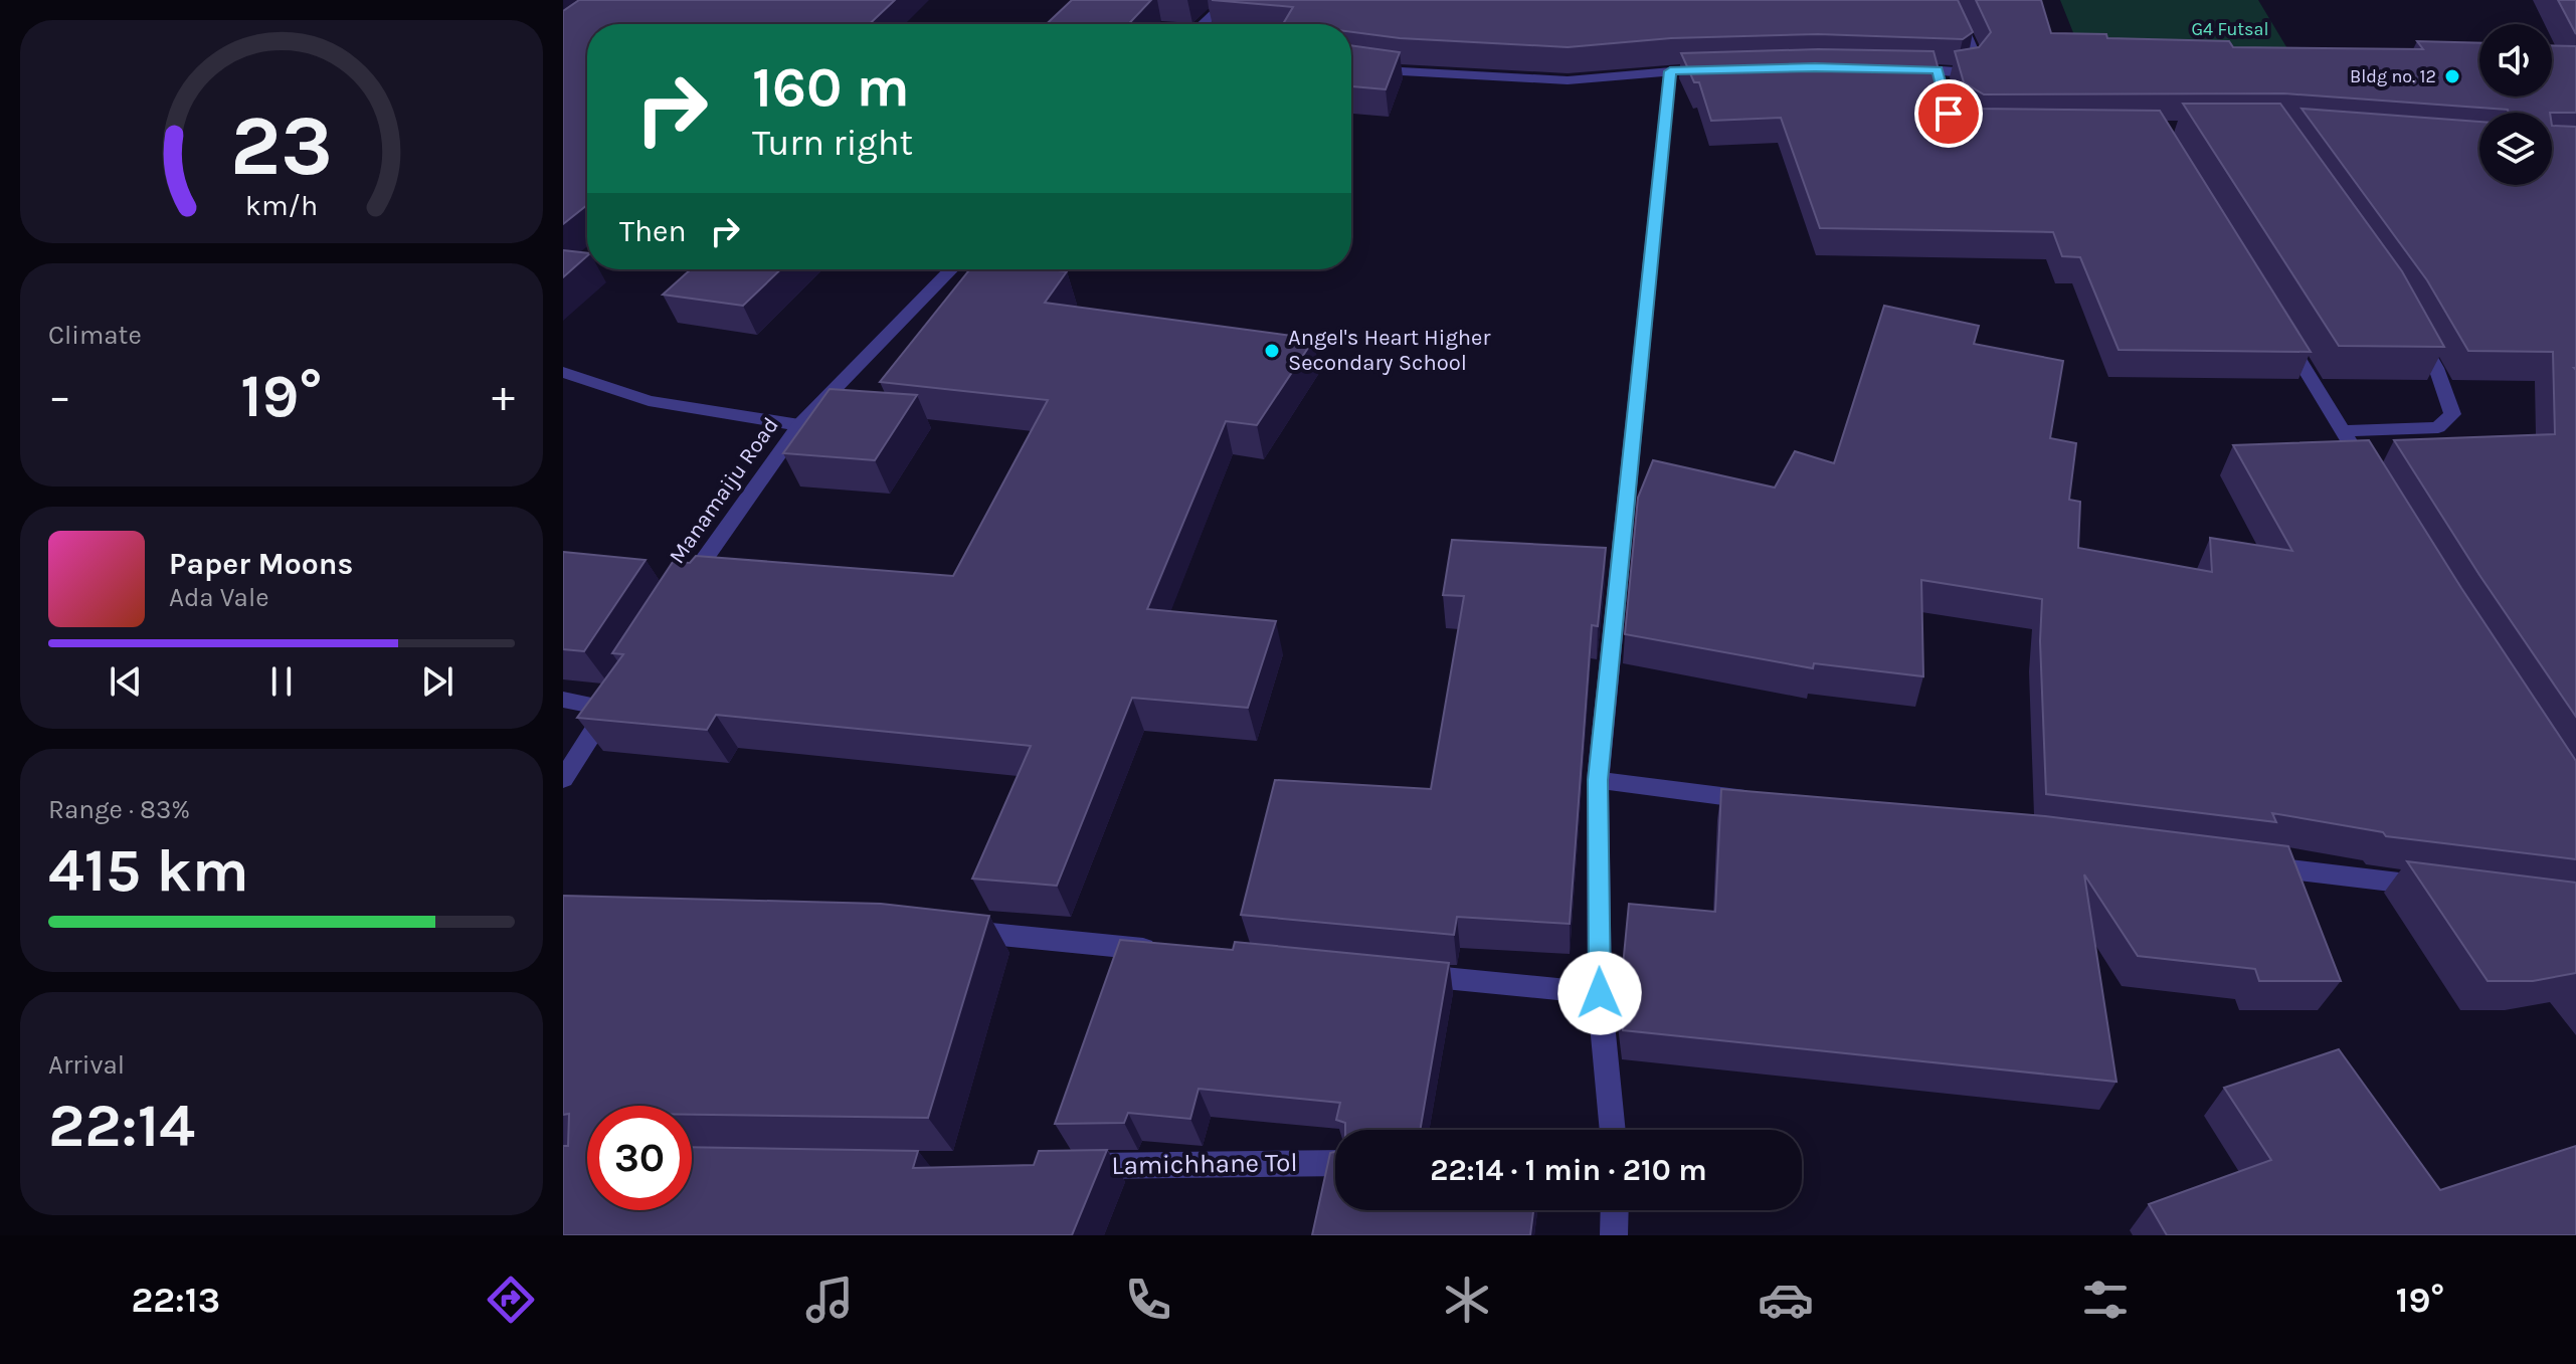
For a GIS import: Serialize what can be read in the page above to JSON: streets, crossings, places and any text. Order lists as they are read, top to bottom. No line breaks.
{"streets":{"street":["Manamaiju Road","Lamichhane Tol"]},"parks":["G4 Futsal"],"places":["Bldg no. 12","Angel's Heart Higher Secondary School"],"page":{"turn":["160 m","Turn right"],"then":"Then","tile":["Climate",["Range · 83%","415 km"],["Arrival","22:14"]],"heat":["−","19°","+"],"song":["Paper Moons","Ada Vale"],"limit":"30","trip":"22:14 · 1 min · 210 m","tabs":["22:13","19°"],"gauge":["23","km/h"]}}
